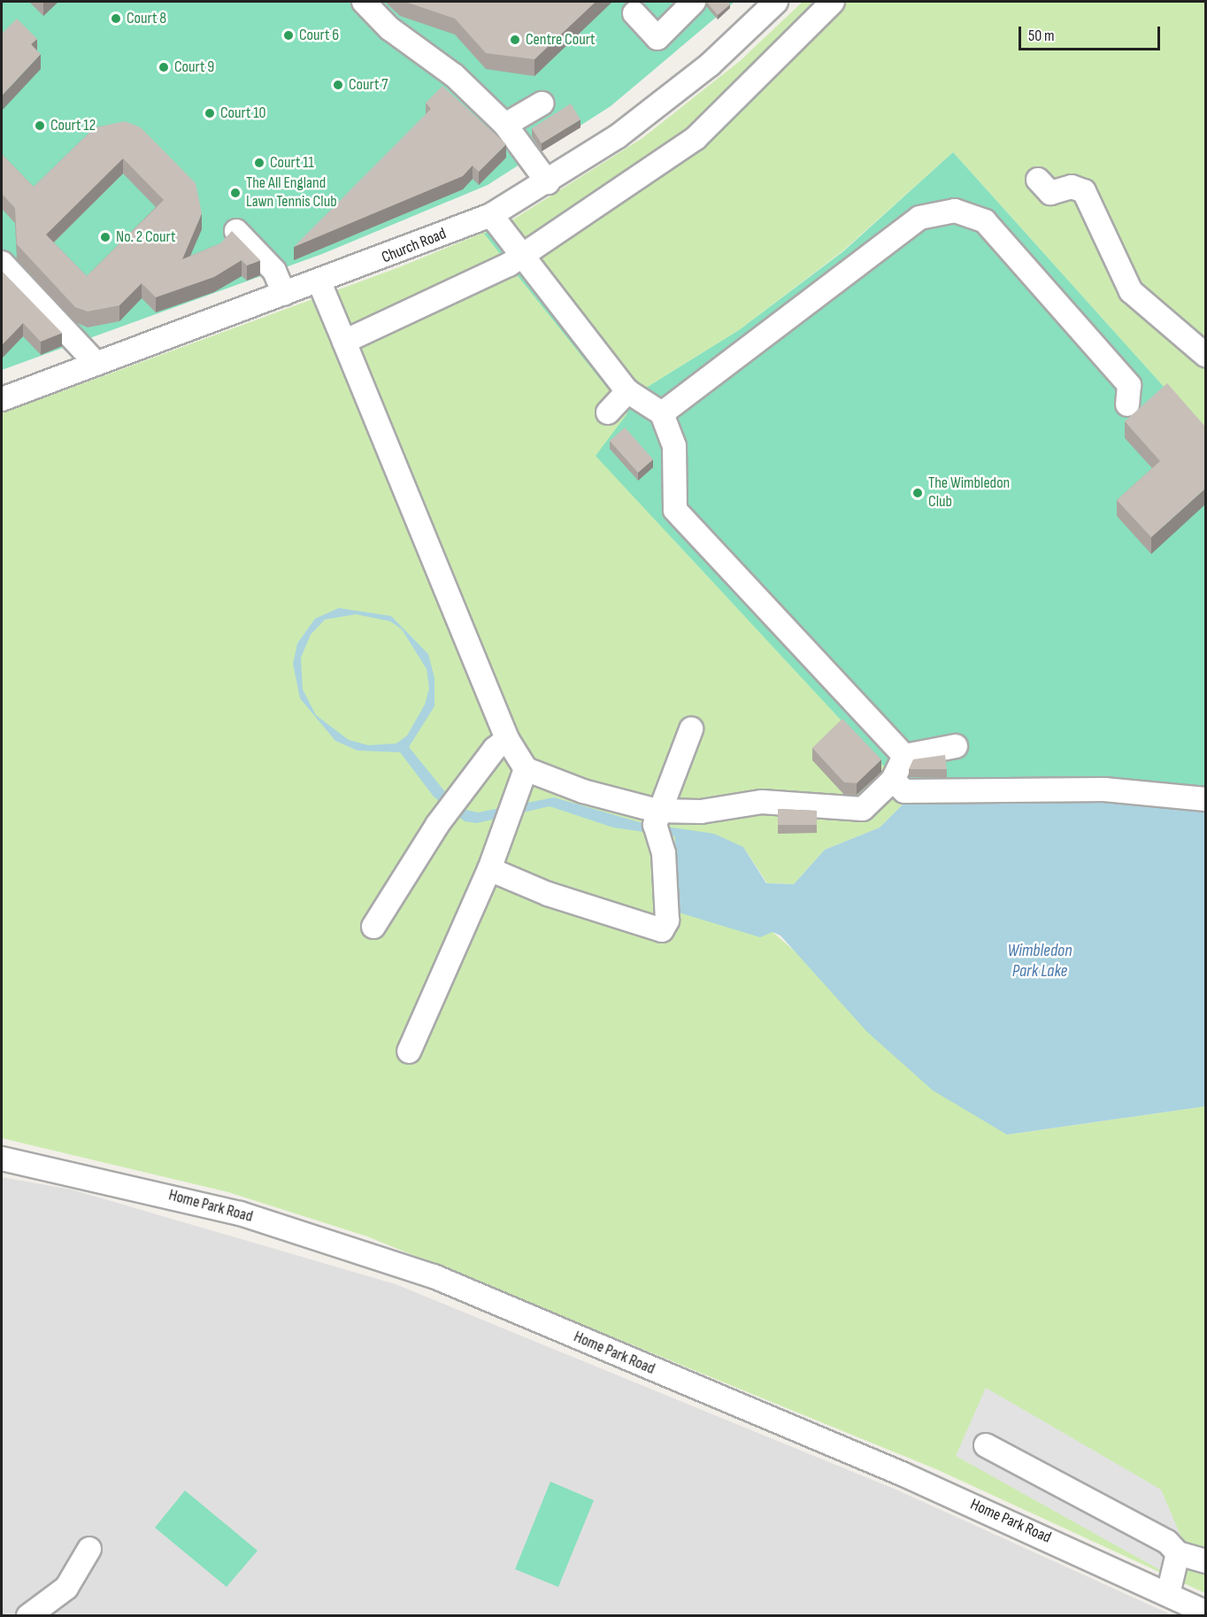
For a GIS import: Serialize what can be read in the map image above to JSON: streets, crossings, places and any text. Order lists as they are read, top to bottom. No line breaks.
{"streets":{"street":["Church Road","Home Park Road"]},"water":["Wimbledon Park Lake"],"places":["Court 8","Court 6","Centre Court","Court 9","Court 7","Court 10","Court 12","Court 11","The All England Lawn Tennis Club","No. 2 Court","The Wimbledon Club"],"scale_bar":"50 m"}
